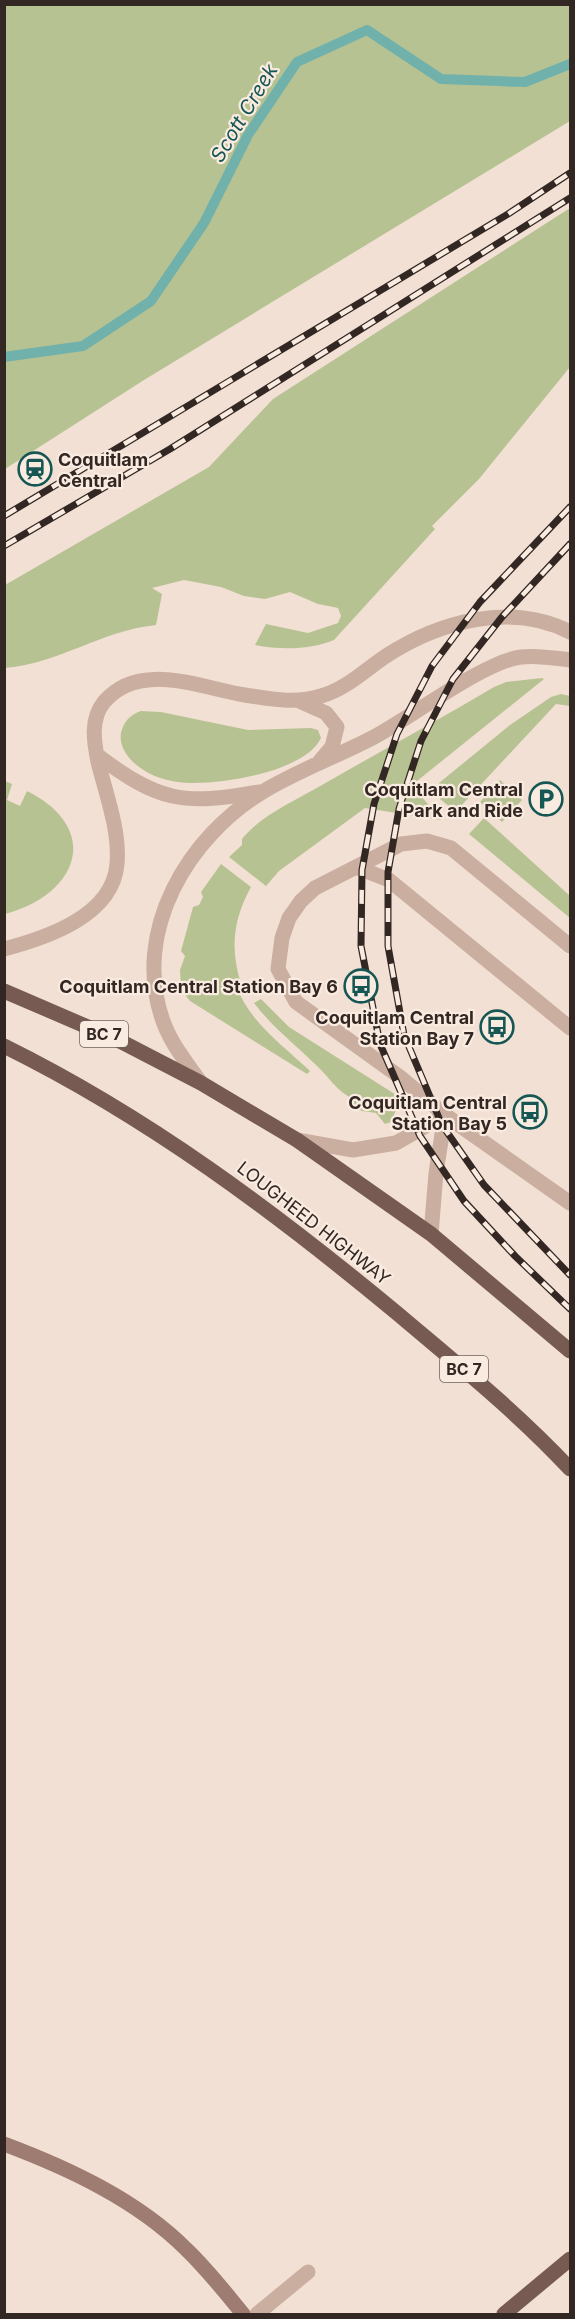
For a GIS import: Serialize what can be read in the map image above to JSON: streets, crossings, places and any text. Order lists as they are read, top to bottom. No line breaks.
{"streets":{"main road":["BC 7","LOUGHEED HIGHWAY"]},"water":["Scott Creek"],"places":{"station":["Coquitlam Central"],"parking":["Coquitlam Central Park and Ride"],"bus stop":["Coquitlam Central Station Bay 6","Coquitlam Central Station Bay 7","Coquitlam Central Station Bay 5"]}}
